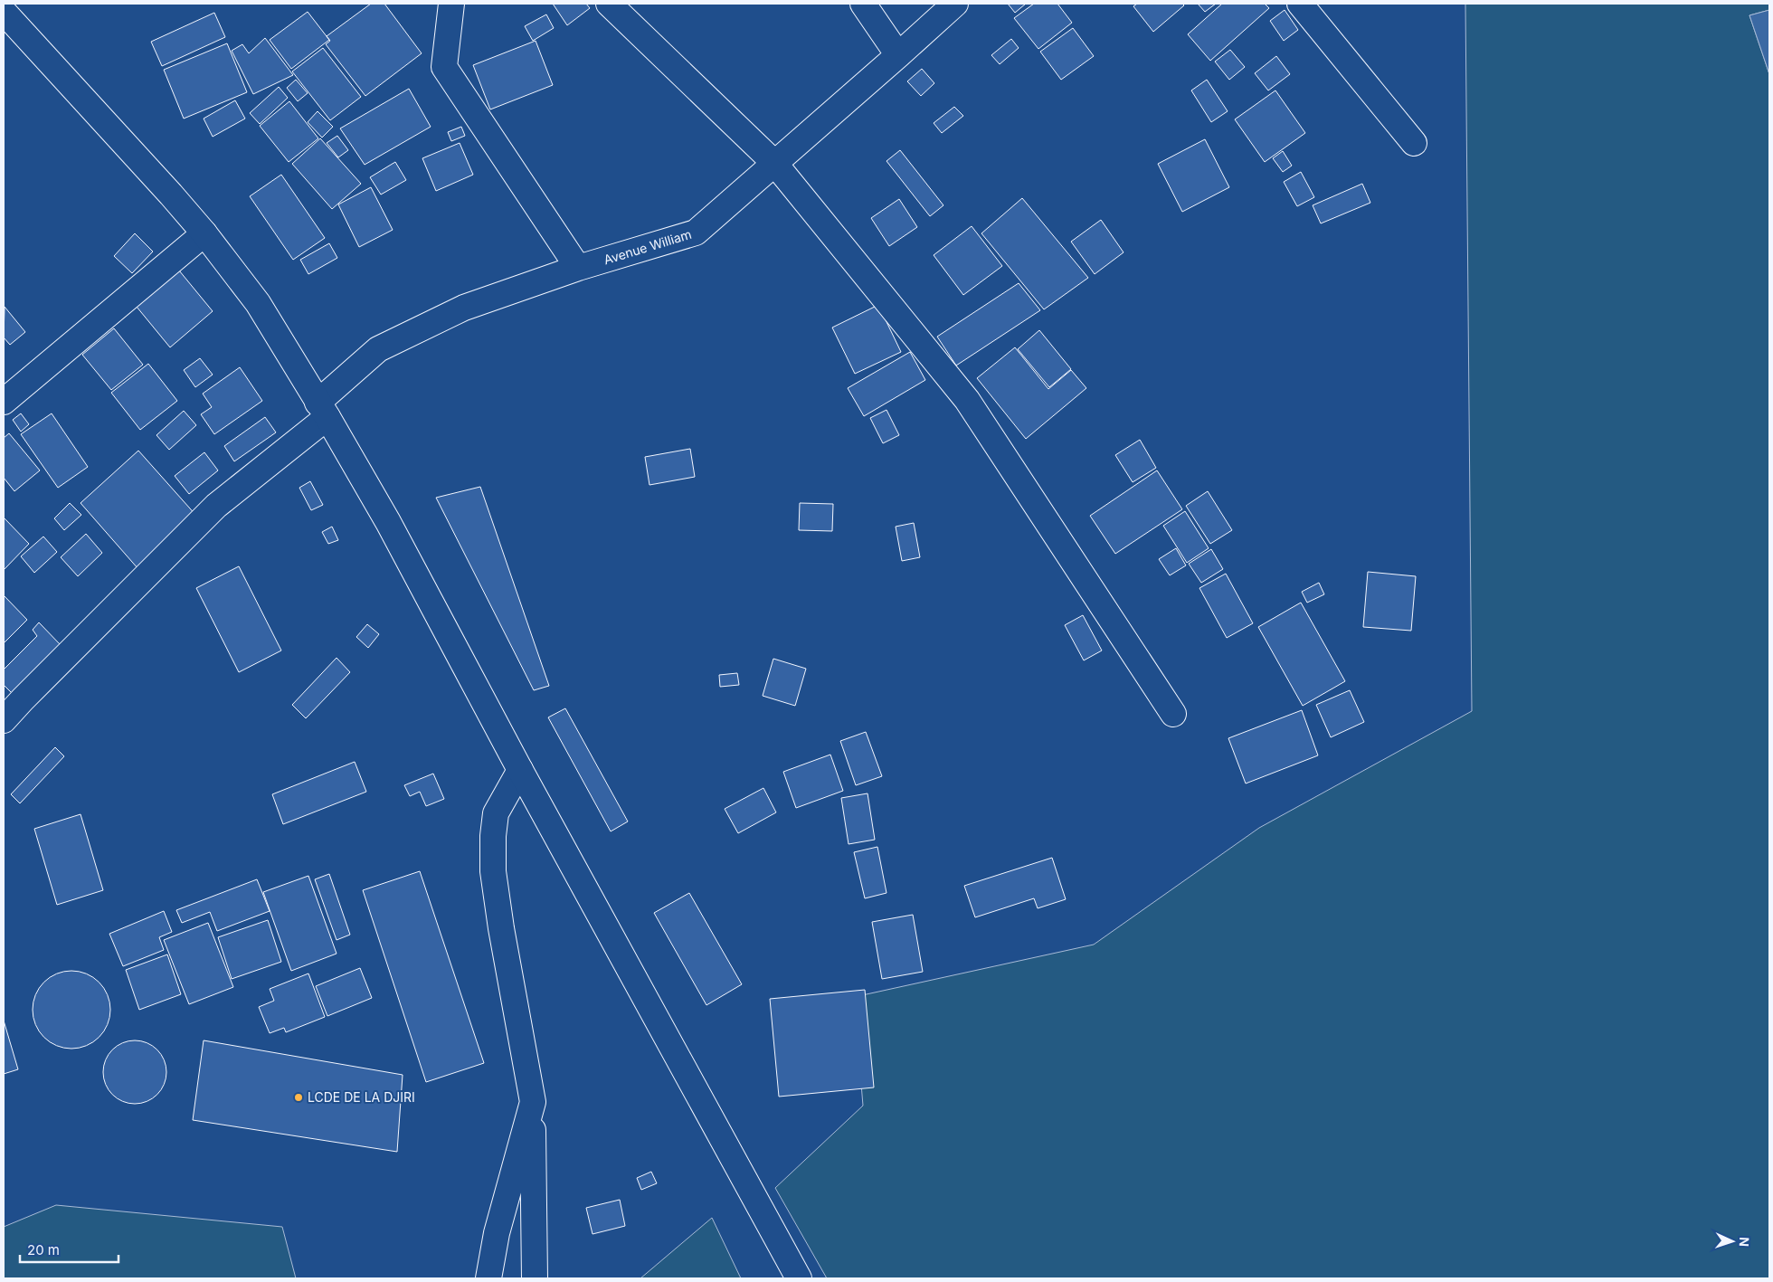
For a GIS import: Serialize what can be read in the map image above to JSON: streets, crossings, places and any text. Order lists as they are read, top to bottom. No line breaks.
{"streets":{"main road":["Avenue William"]},"places":["LCDE DE LA DJIRI"],"scale_bar":"20 m","north":"right"}
